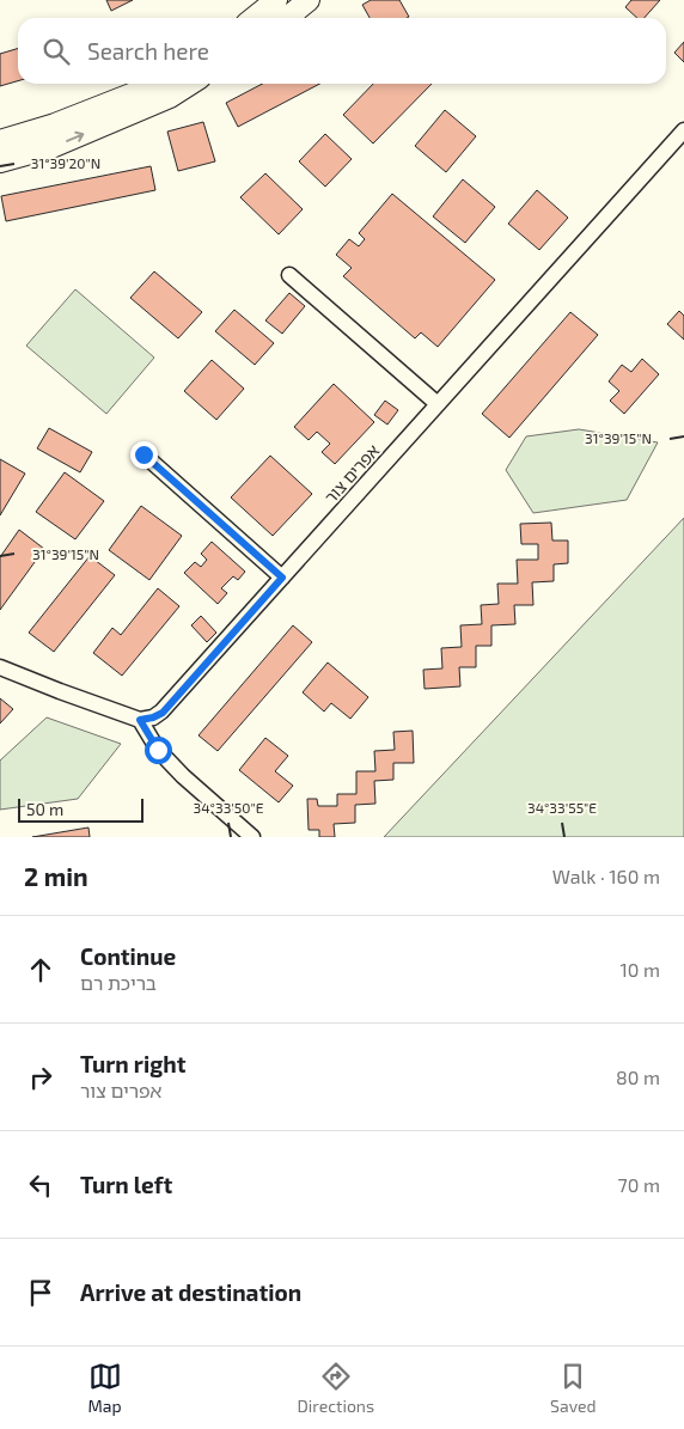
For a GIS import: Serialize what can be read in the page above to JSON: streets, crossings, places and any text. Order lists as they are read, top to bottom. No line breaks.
{"streets":{"street":["אפרים צור"]},"scale_bar":"50 m","page":{"search":"Search here","scale":"50 m","heading":["2 min","Walk · 160 m"],"list":[["Continue","בריכת רם","10 m"],["Turn right","אפרים צור","80 m"],["Turn left","70 m"],"Arrive at destination"],"nav":["Map","Directions","Saved"]},"coordinates":["31°39'20\"N","31°39'15\"N","34°33'50\"E","34°33'55\"E"]}
